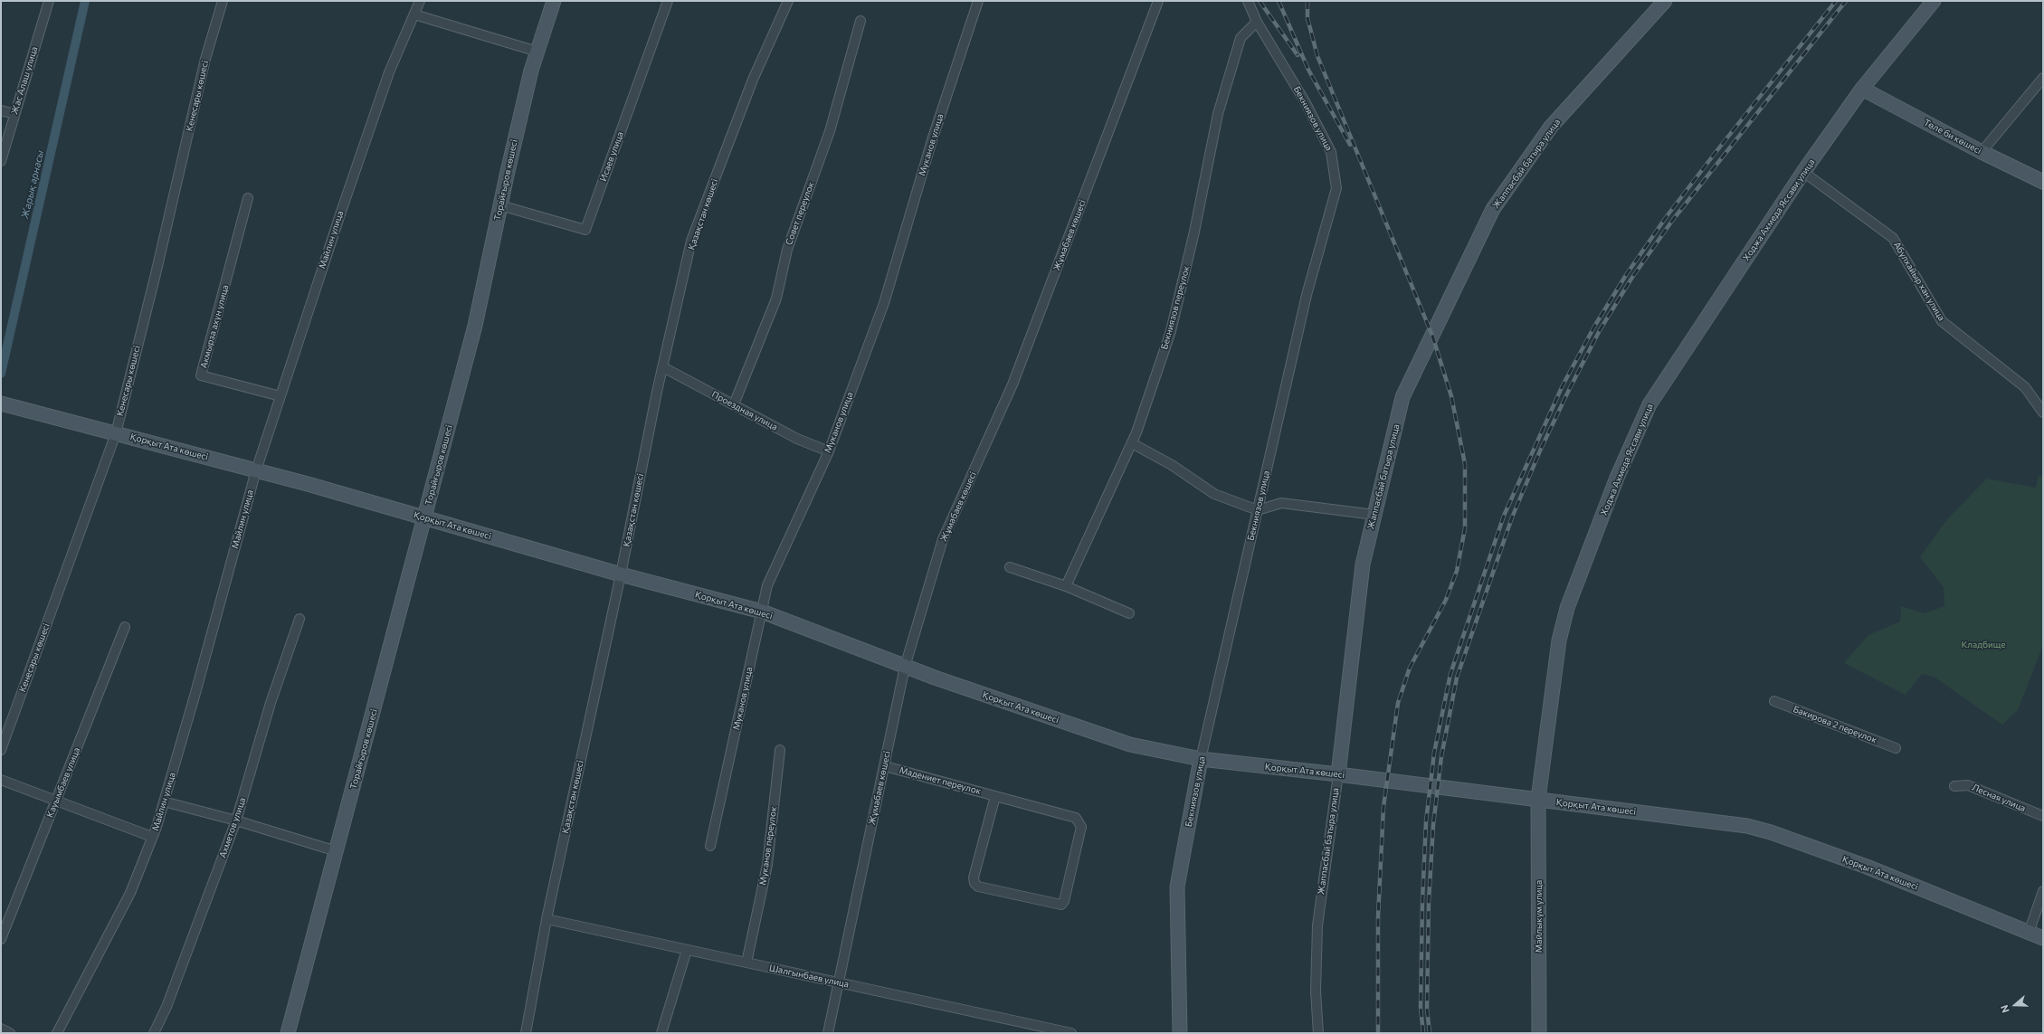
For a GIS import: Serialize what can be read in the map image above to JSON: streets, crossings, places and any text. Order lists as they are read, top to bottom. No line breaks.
{"streets":{"main road":["Бекниязов улица","Төле би көшесі","Жаппасбай батыра улица","Торайғыров көшесі","Ходжа Ахмеда Яссави улица","Қорқыт Ата көшесі","Майлыкум улица"],"street":["Жас Алаш улица","Кенесары көшесі","Муканов улица","Исаев улица","Совет переулок","Қазақстан көшесі","Жұмабаев көшесі","Майлин улица","Абулхайыр хан улица","Бекниязов переулок","Акмырза ахун улица","Проездная улица","Бакирова 2 переулок","Мадениет переулок","Кауымбаев улица","Лесная улица","Ахметов улица","Муканов переулок","Шалгынбаев улица"]},"crossings":[["Кенесары көшесі","Қорқыт Ата көшесі"],["Бекниязов улица","Бекниязов переулок"],["Бекниязов улица","Қорқыт Ата көшесі"],["Төле би көшесі","Ходжа Ахмеда Яссави улица"],["Муканов улица","Проездная улица"],["Муканов улица","Қорқыт Ата көшесі"],["Исаев улица","Торайғыров көшесі"],["Жаппасбай батыра улица","Қорқыт Ата көшесі"],["Торайғыров көшесі","Қорқыт Ата көшесі"],["Ходжа Ахмеда Яссави улица","Абулхайыр хан улица"],["Ходжа Ахмеда Яссави улица","Қорқыт Ата көшесі"],["Ходжа Ахмеда Яссави улица","Майлыкум улица"],["Совет переулок","Проездная улица"],["Қазақстан көшесі","Проездная улица"],["Қазақстан көшесі","Қорқыт Ата көшесі"],["Қазақстан көшесі","Шалгынбаев улица"],["Жұмабаев көшесі","Қорқыт Ата көшесі"],["Жұмабаев көшесі","Мадениет переулок"],["Жұмабаев көшесі","Шалгынбаев улица"],["Майлин улица","Акмырза ахун улица"],["Майлин улица","Қорқыт Ата көшесі"],["Қорқыт Ата көшесі","Майлыкум улица"],["Муканов переулок","Шалгынбаев улица"]],"water":["Жарық арнасы"],"parks":["Кладбище"],"north":"left"}
